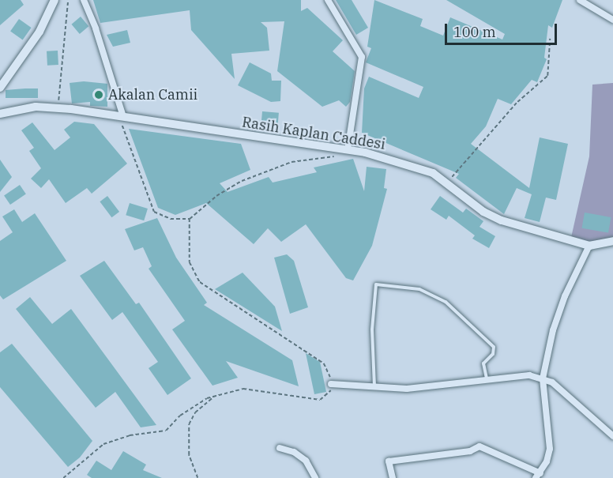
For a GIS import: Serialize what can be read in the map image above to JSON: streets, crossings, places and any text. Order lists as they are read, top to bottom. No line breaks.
{"streets":{"street":["Rasih Kaplan Caddesi"]},"places":["Akalan Camii"],"scale_bar":"100 m"}
